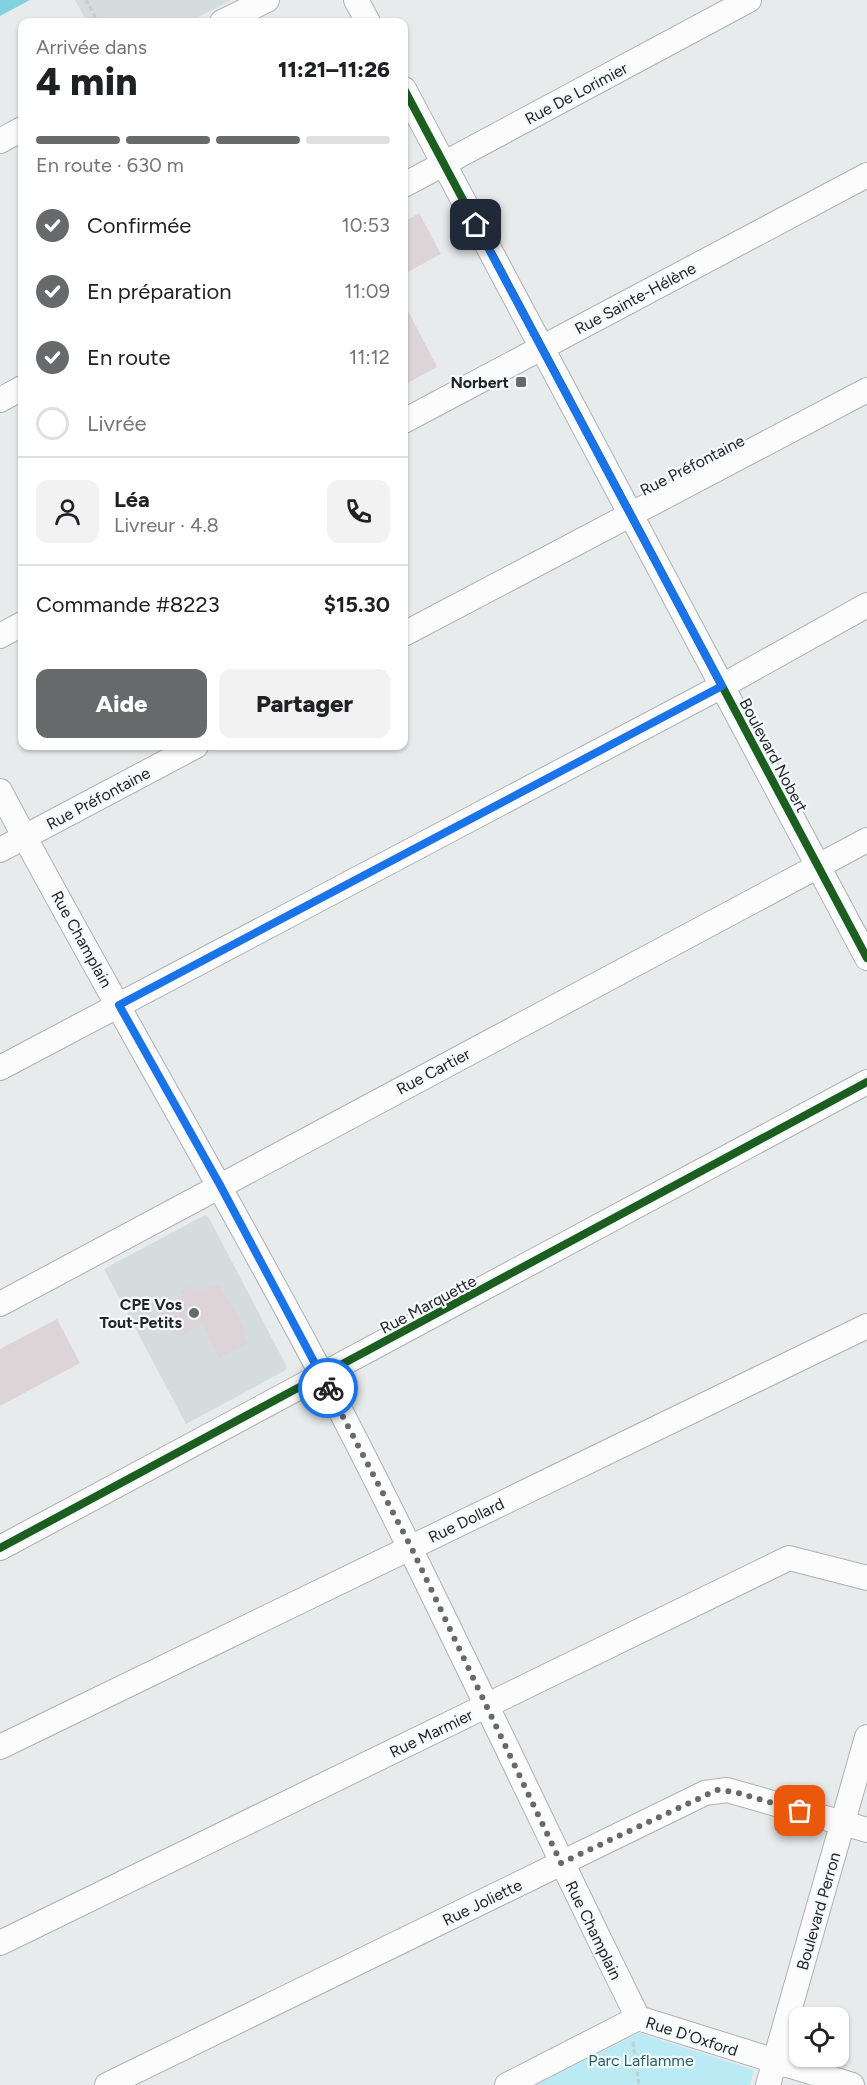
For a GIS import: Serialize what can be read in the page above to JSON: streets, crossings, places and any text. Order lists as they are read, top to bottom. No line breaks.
{"streets":{"street":["Rue De Lorimier","Rue Sainte-Hélène","Rue Préfontaine","Boulevard Nobert","Rue Champlain","Rue Cartier","Rue Marquette","Rue Dollard","Rue Marmier","Rue Joliette","Boulevard Perron","Rue D'Oxford"]},"crossings":[["Rue De Lorimier","Boulevard Nobert"],["Rue Sainte-Hélène","Boulevard Nobert"],["Rue Préfontaine","Boulevard Nobert"],["Rue Préfontaine","Rue Champlain"],["Boulevard Nobert","Rue Cartier"],["Rue Champlain","Rue Cartier"],["Rue Champlain","Rue Marquette"],["Rue Champlain","Rue Dollard"],["Rue Champlain","Rue Marmier"],["Rue Champlain","Rue Joliette"],["Rue Champlain","Rue D'Oxford"],["Rue Joliette","Boulevard Perron"],["Boulevard Perron","Rue D'Oxford"]],"parks":["Parc Laflamme"],"places":{"transit":["Norbert"],"other":["CPE Vos Tout-Petits"]},"page":{"heading":["4 min","Arrivée dans","11:21–11:26"],"panel":["Léa","Livreur · 4.8","Commande #8223","$15.30"],"bar":"En route · 630 m","list":[["Confirmée","10:53"],["En préparation","11:09"],["En route","11:12"],"Livrée"],"buttons":["Aide","Partager"]}}
